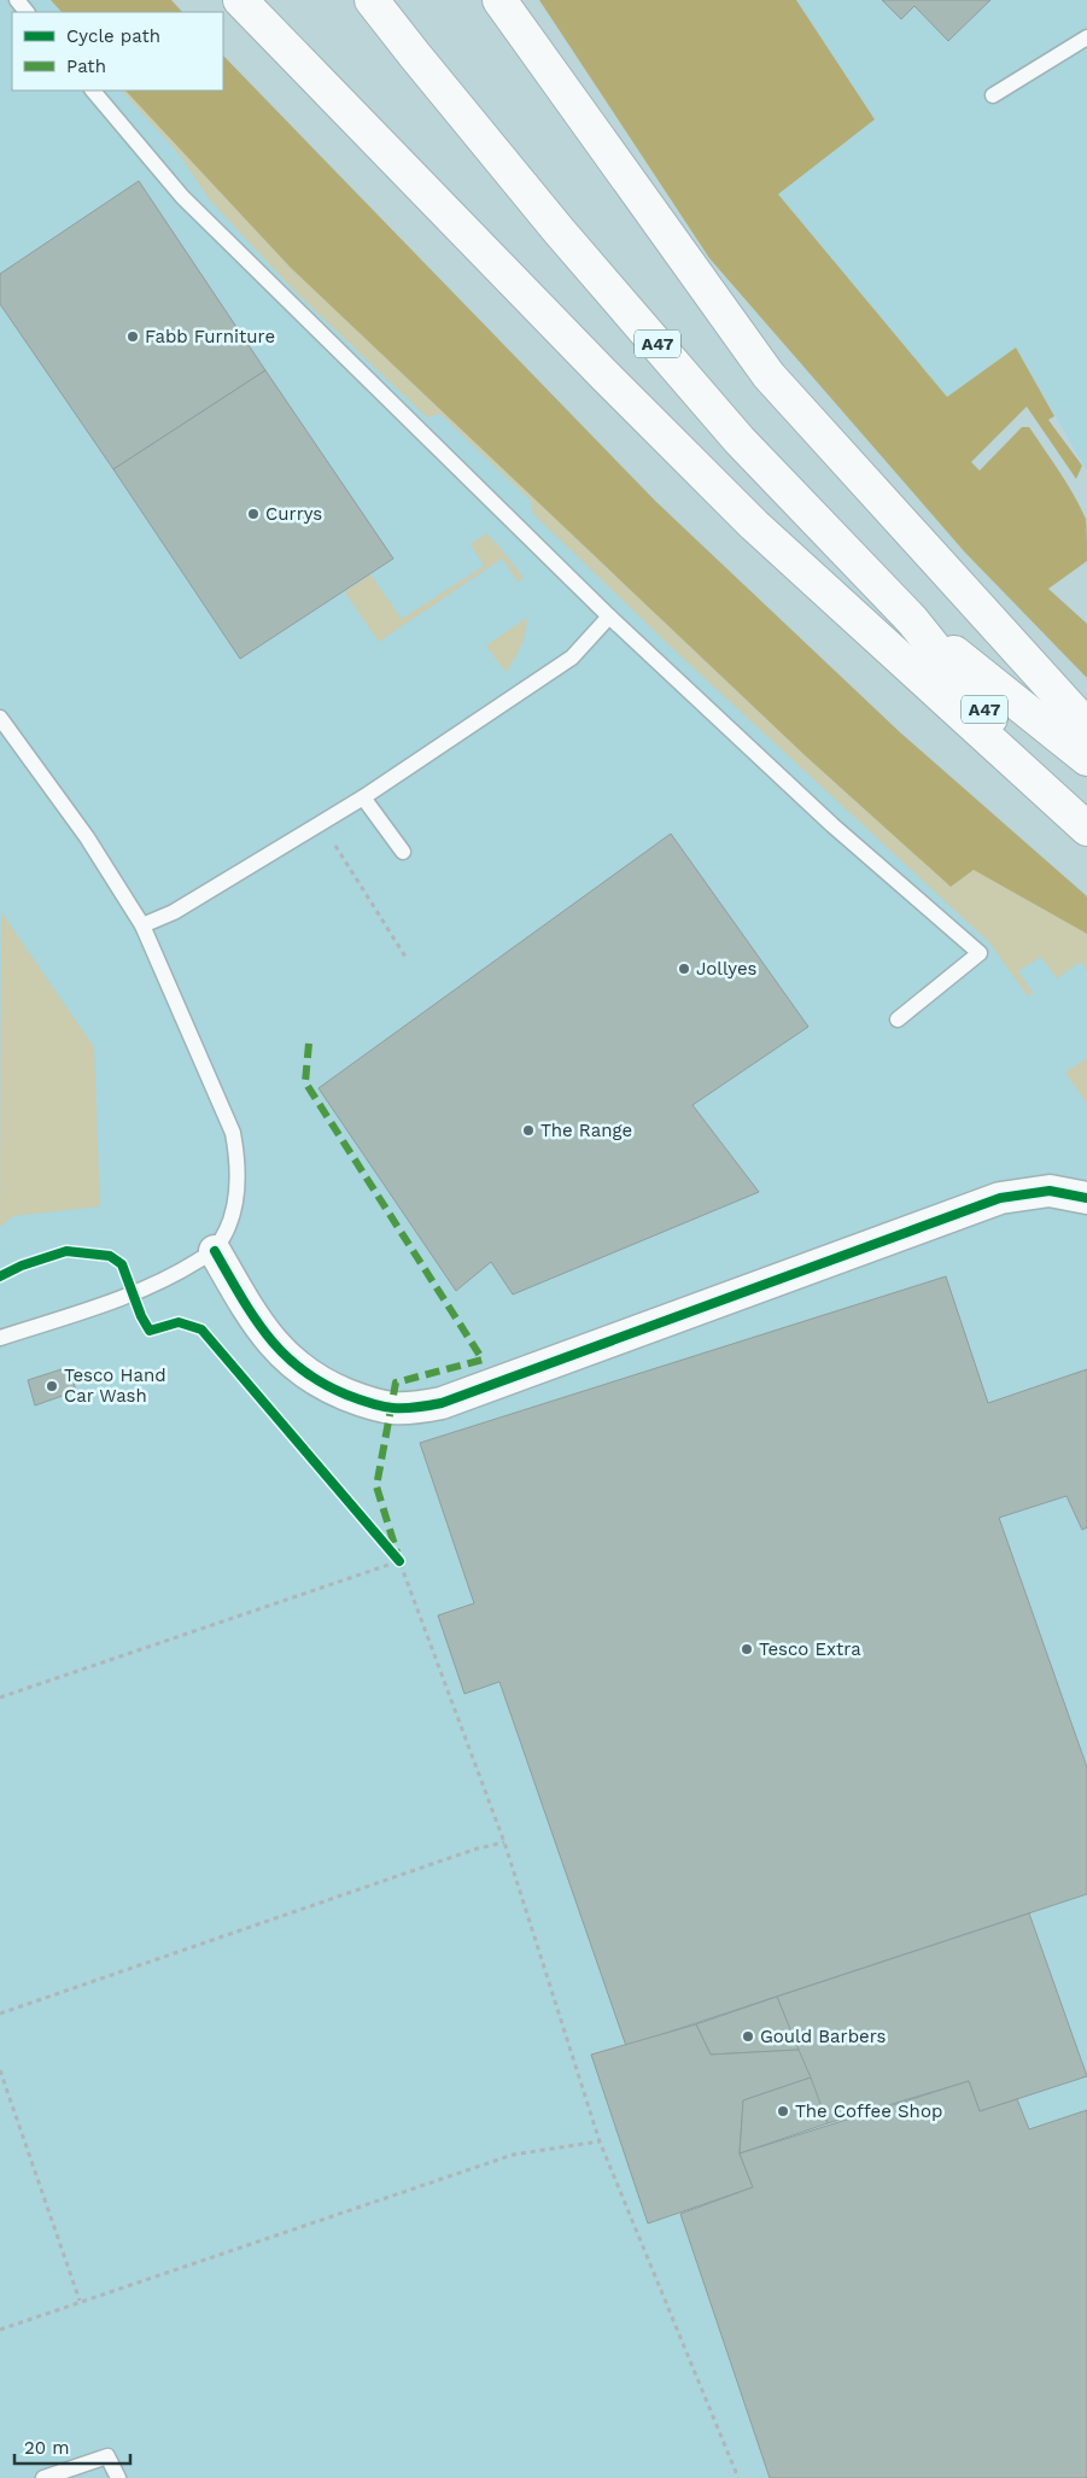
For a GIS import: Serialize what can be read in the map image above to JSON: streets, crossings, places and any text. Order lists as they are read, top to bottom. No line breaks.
{"streets":{"highway":["A47"]},"places":["Fabb Furniture","Currys","Jollyes","The Range","Tesco Hand Car Wash","Tesco Extra","Gould Barbers","The Coffee Shop"],"legend":["Cycle path","Path"],"scale_bar":"20 m"}
